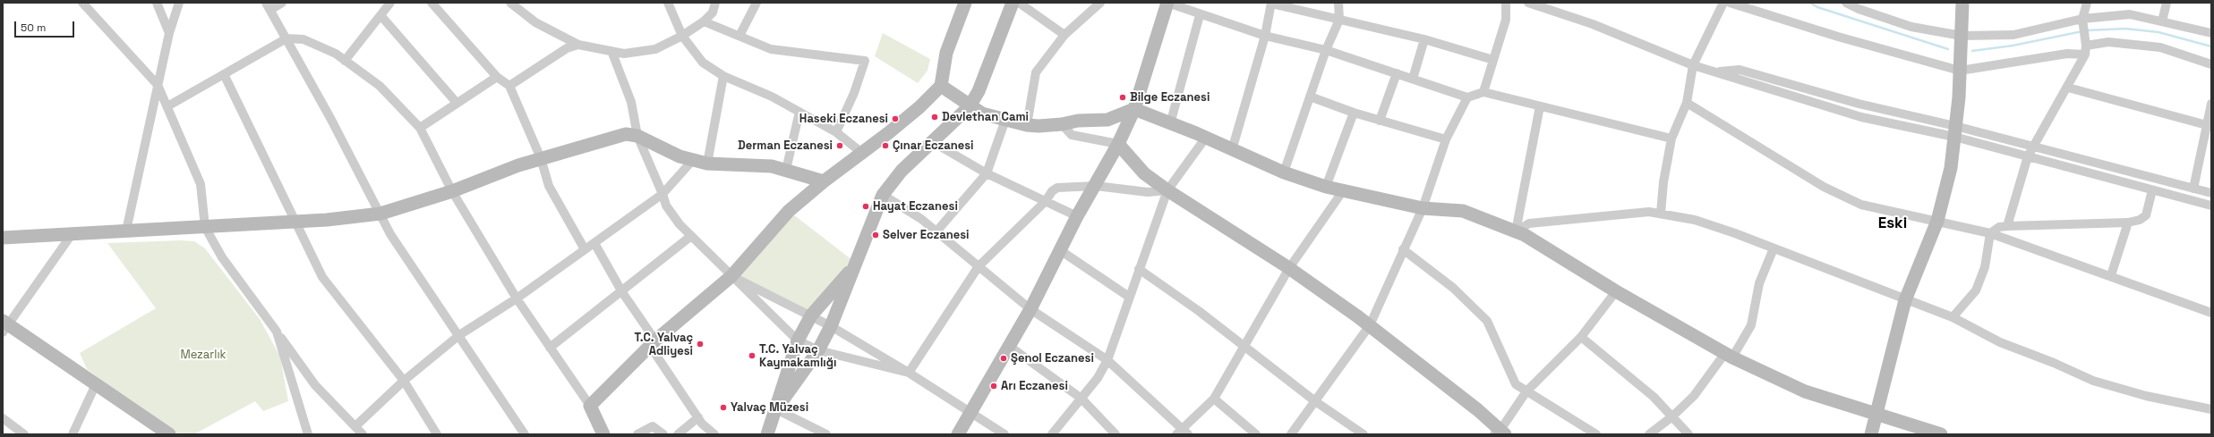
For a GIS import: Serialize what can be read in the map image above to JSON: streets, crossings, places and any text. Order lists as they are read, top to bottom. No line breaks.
{"districts":["Eski"],"parks":["Mezarlık"],"places":["Bilge Eczanesi","Devlethan Cami","Haseki Eczanesi","Derman Eczanesi","Çınar Eczanesi","Hayat Eczanesi","Selver Eczanesi","T.C. Yalvaç Adliyesi","T.C. Yalvaç Kaymakamlığı","Şenol Eczanesi","Arı Eczanesi","Yalvaç Müzesi"],"scale_bar":"50 m"}
